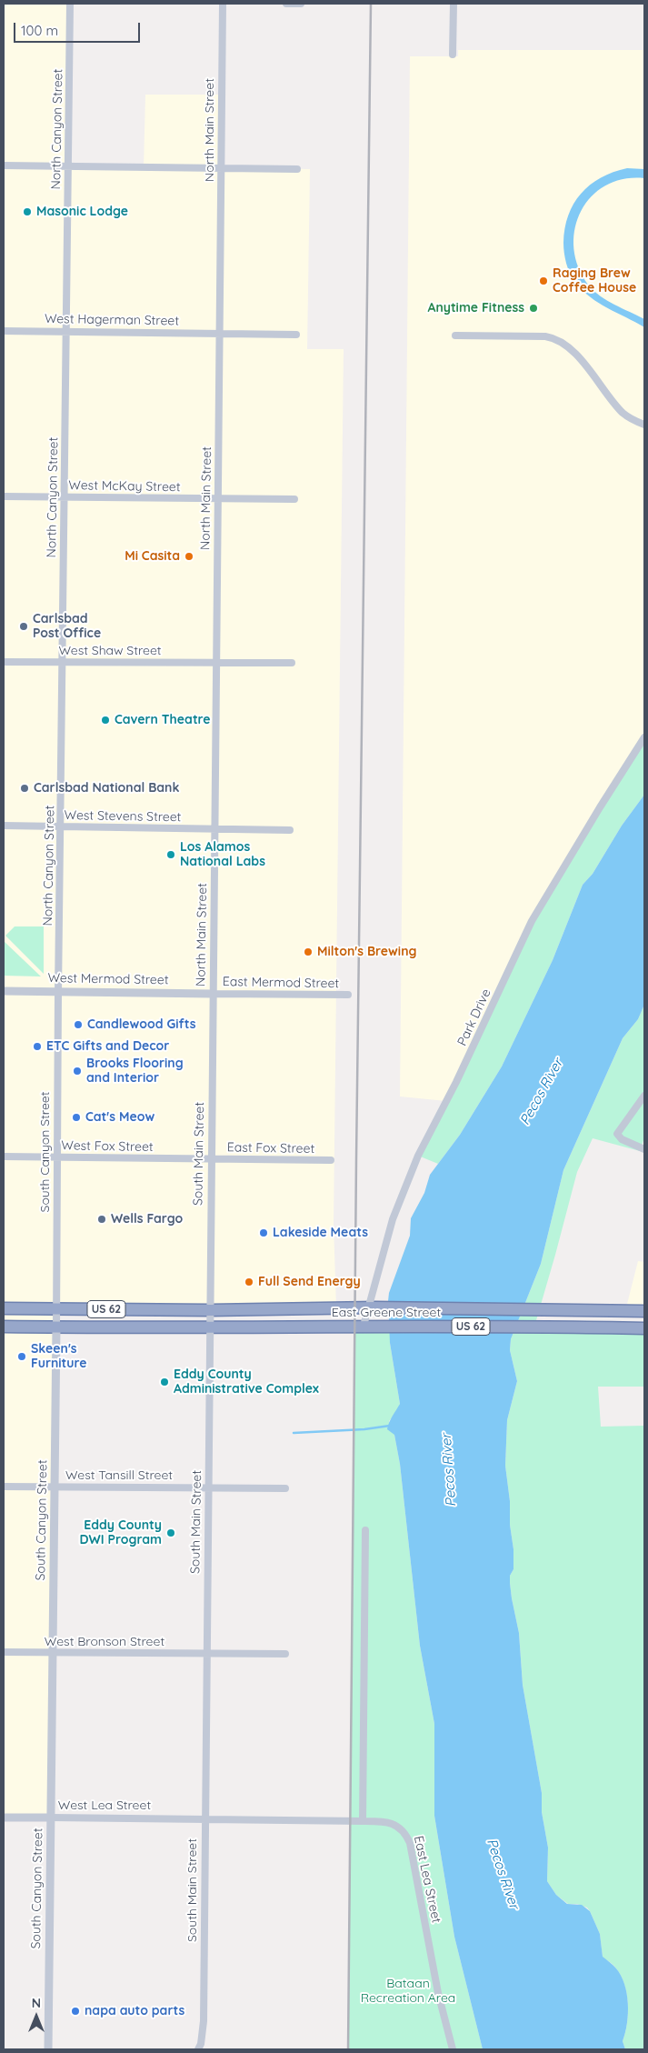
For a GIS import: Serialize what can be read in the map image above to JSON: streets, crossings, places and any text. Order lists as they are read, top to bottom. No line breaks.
{"streets":{"highway":["US 62","East Greene Street"],"street":["North Canyon Street","North Main Street","West Hagerman Street","West McKay Street","West Shaw Street","West Stevens Street","West Mermod Street","East Mermod Street","Park Drive","West Fox Street","East Fox Street","South Canyon Street","South Main Street","West Tansill Street","West Bronson Street","West Lea Street","East Lea Street"]},"crossings":[["North Canyon Street","West Hagerman Street"],["North Canyon Street","West McKay Street"],["North Canyon Street","West Shaw Street"],["North Canyon Street","West Stevens Street"],["North Canyon Street","West Mermod Street"],["North Canyon Street","South Canyon Street"],["North Main Street","West Hagerman Street"],["North Main Street","West McKay Street"],["North Main Street","West Shaw Street"],["North Main Street","West Stevens Street"],["North Main Street","West Mermod Street"],["North Main Street","East Mermod Street"],["North Main Street","South Main Street"],["West Mermod Street","East Mermod Street"],["West Mermod Street","South Canyon Street"],["West Mermod Street","South Main Street"],["East Mermod Street","South Main Street"],["Park Drive","East Greene Street"],["West Fox Street","East Fox Street"],["West Fox Street","South Canyon Street"],["West Fox Street","South Main Street"],["East Fox Street","South Main Street"],["South Canyon Street","US 62"],["South Canyon Street","West Tansill Street"],["South Canyon Street","West Bronson Street"],["South Canyon Street","West Lea Street"],["South Main Street","US 62"],["South Main Street","East Greene Street"],["South Main Street","West Tansill Street"],["South Main Street","West Bronson Street"],["South Main Street","West Lea Street"],["South Main Street","East Lea Street"],["US 62","East Greene Street"],["West Lea Street","East Lea Street"]],"water":["Pecos River"],"parks":["Bataan Recreation Area"],"places":["Masonic Lodge","Raging Brew Coffee House","Anytime Fitness","Mi Casita","Carlsbad Post Office","Cavern Theatre","Carlsbad National Bank","Los Alamos National Labs","Milton's Brewing","Candlewood Gifts","ETC Gifts and Decor","Brooks Flooring and Interior","Cat's Meow","Wells Fargo","Lakeside Meats","Full Send Energy","Skeen's Furniture","Eddy County Administrative Complex","Eddy County DWI Program","napa auto parts"],"scale_bar":"100 m","north":"top"}
